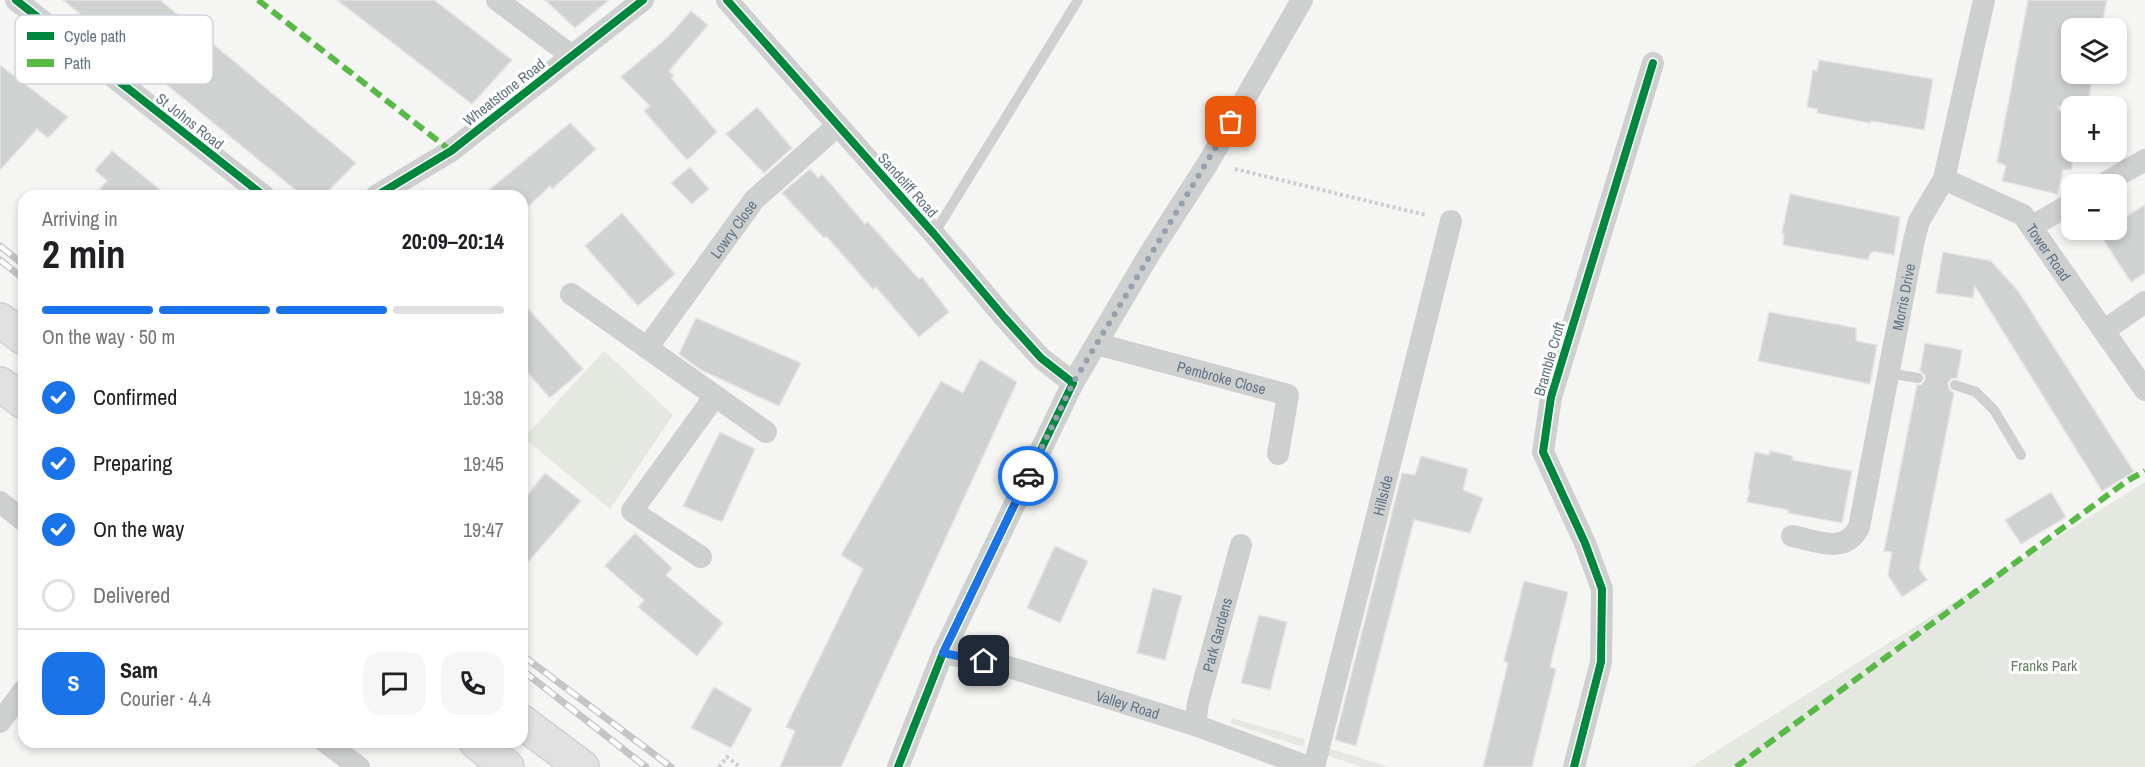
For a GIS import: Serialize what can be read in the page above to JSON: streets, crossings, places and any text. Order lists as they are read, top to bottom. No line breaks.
{"streets":{"street":["Wheatstone Road","St Johns Road","Sandcliff Road","Lowry Close","Tower Road","Morris Drive","Bramble Croft","Pembroke Close","Hillside","Park Gardens","Valley Road"]},"crossings":[["Sandcliff Road","Lowry Close"],["Tower Road","Morris Drive"],["Park Gardens","Valley Road"]],"parks":["Franks Park"],"legend":["Cycle path","Path"],"page":{"map_buttons":["+","−"],"heading":["2 min","Arriving in","20:09–20:14"],"panel":["Sam","Courier · 4.4"],"bar":"On the way · 50 m","list":[["Confirmed","19:38"],["Preparing","19:45"],["On the way","19:47"],"Delivered"],"round":"S"}}
